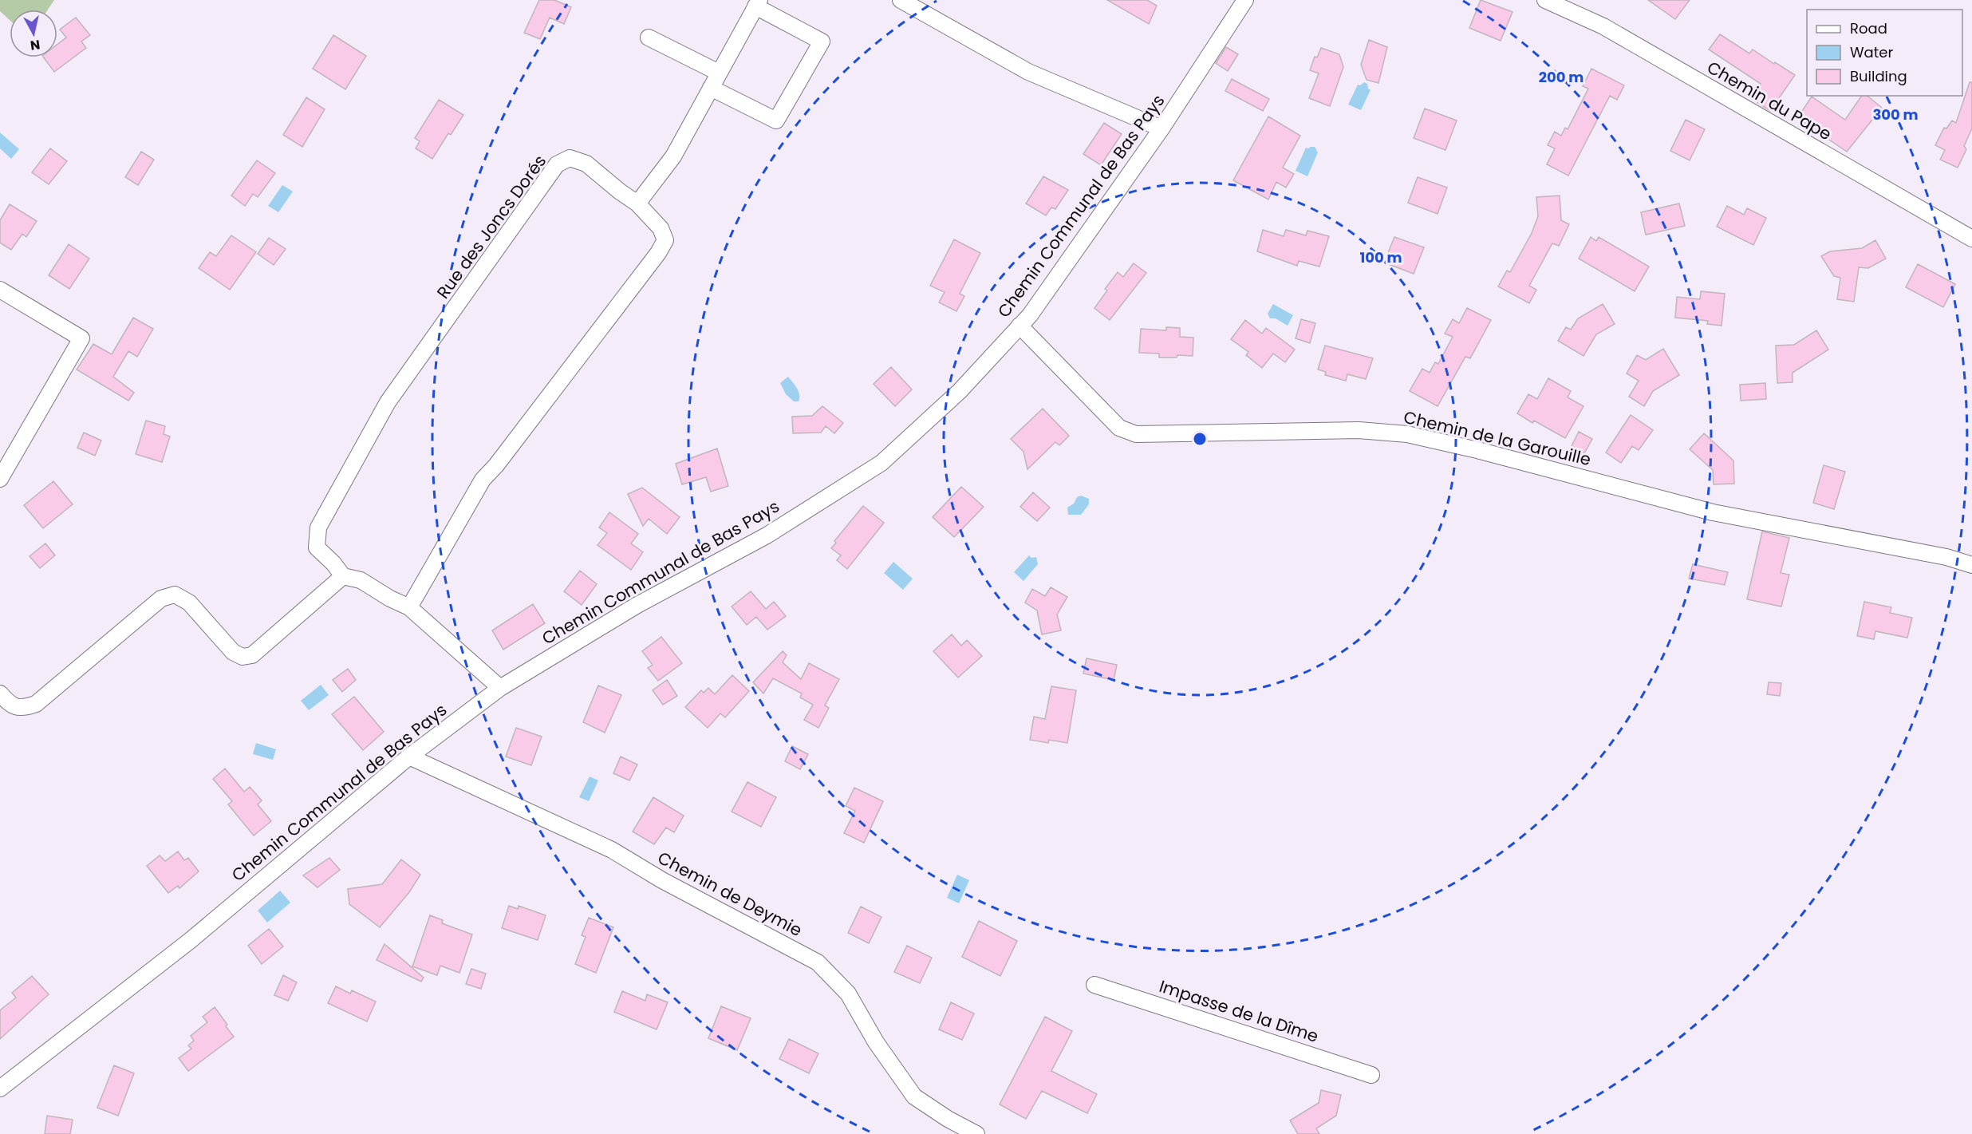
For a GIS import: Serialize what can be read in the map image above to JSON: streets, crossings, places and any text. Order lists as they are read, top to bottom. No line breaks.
{"streets":{"street":["Chemin du Pape","Chemin Communal de Bas Pays","Rue des Joncs Dorés","Chemin de la Garouille","Chemin de Deymie","Impasse de la Dîme"]},"crossings":[["Chemin Communal de Bas Pays","Chemin de la Garouille"],["Chemin Communal de Bas Pays","Chemin de Deymie"]],"legend":["Road","Water","Building"],"north":"bottom","rings":["200 m","300 m","100 m"]}
